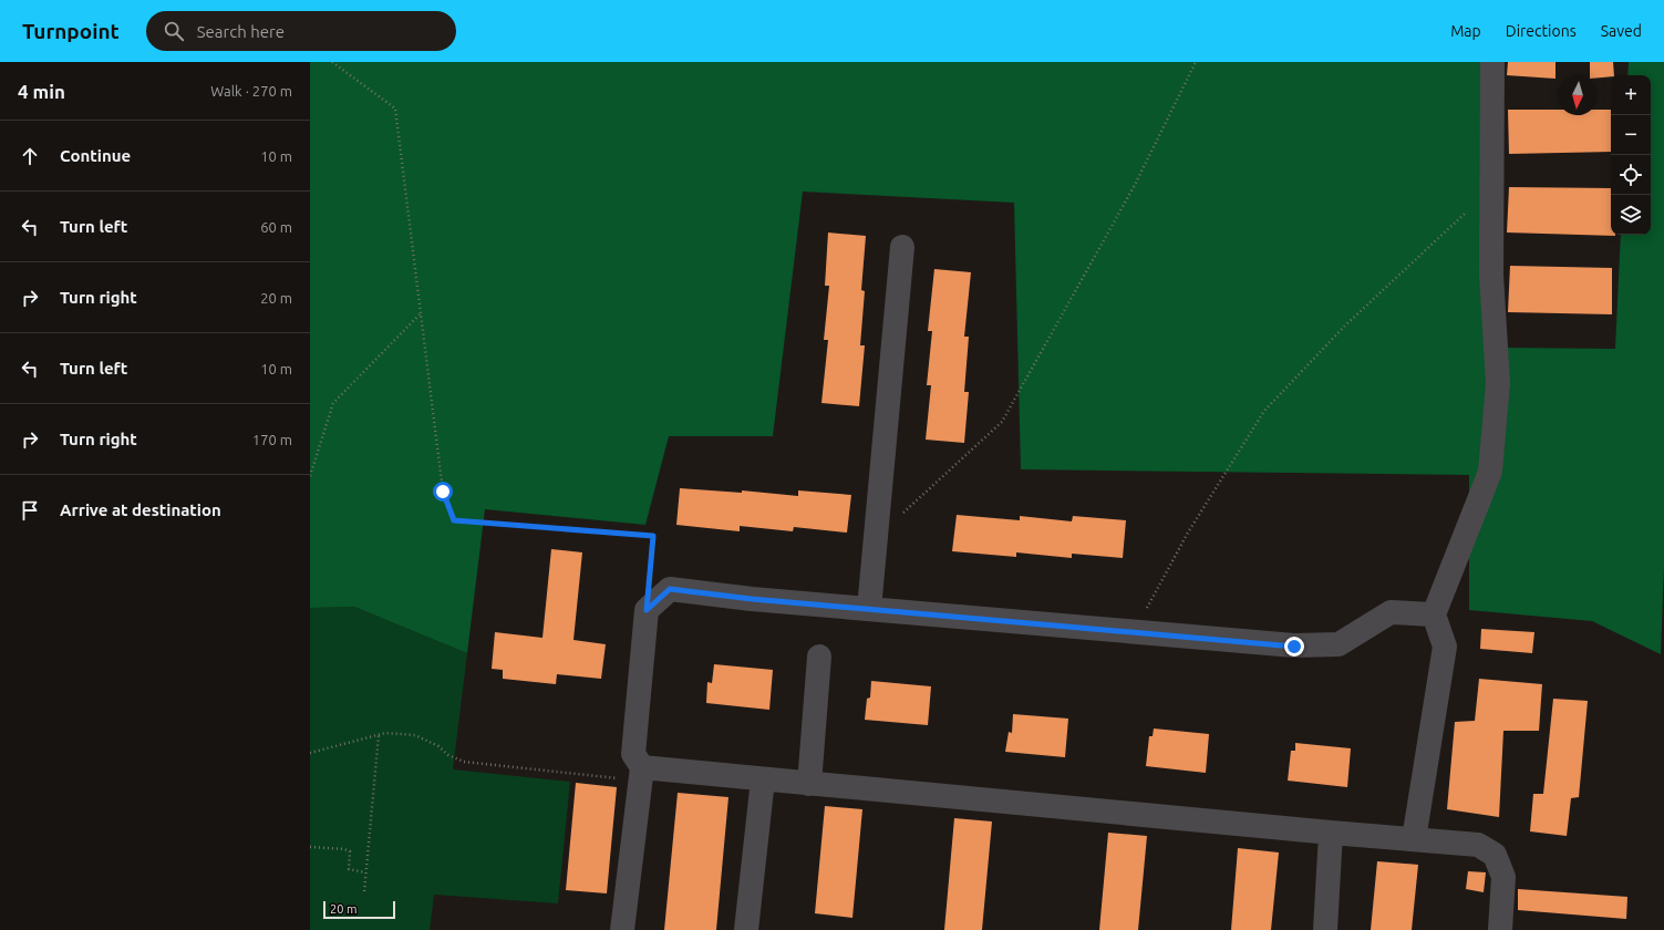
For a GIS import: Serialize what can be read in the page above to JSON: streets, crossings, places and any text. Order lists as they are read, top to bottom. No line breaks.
{"scale_bar":"20 m","north":"bottom","page":{"header":"Turnpoint","search":"Search here","nav":["Map","Directions","Saved"],"heading":["4 min","Walk · 270 m"],"map_buttons":["+","−"],"list":[["Continue","10 m"],["Turn left","60 m"],["Turn right","20 m"],["Turn left","10 m"],["Turn right","170 m"],"Arrive at destination"],"scale":"20 m"}}
